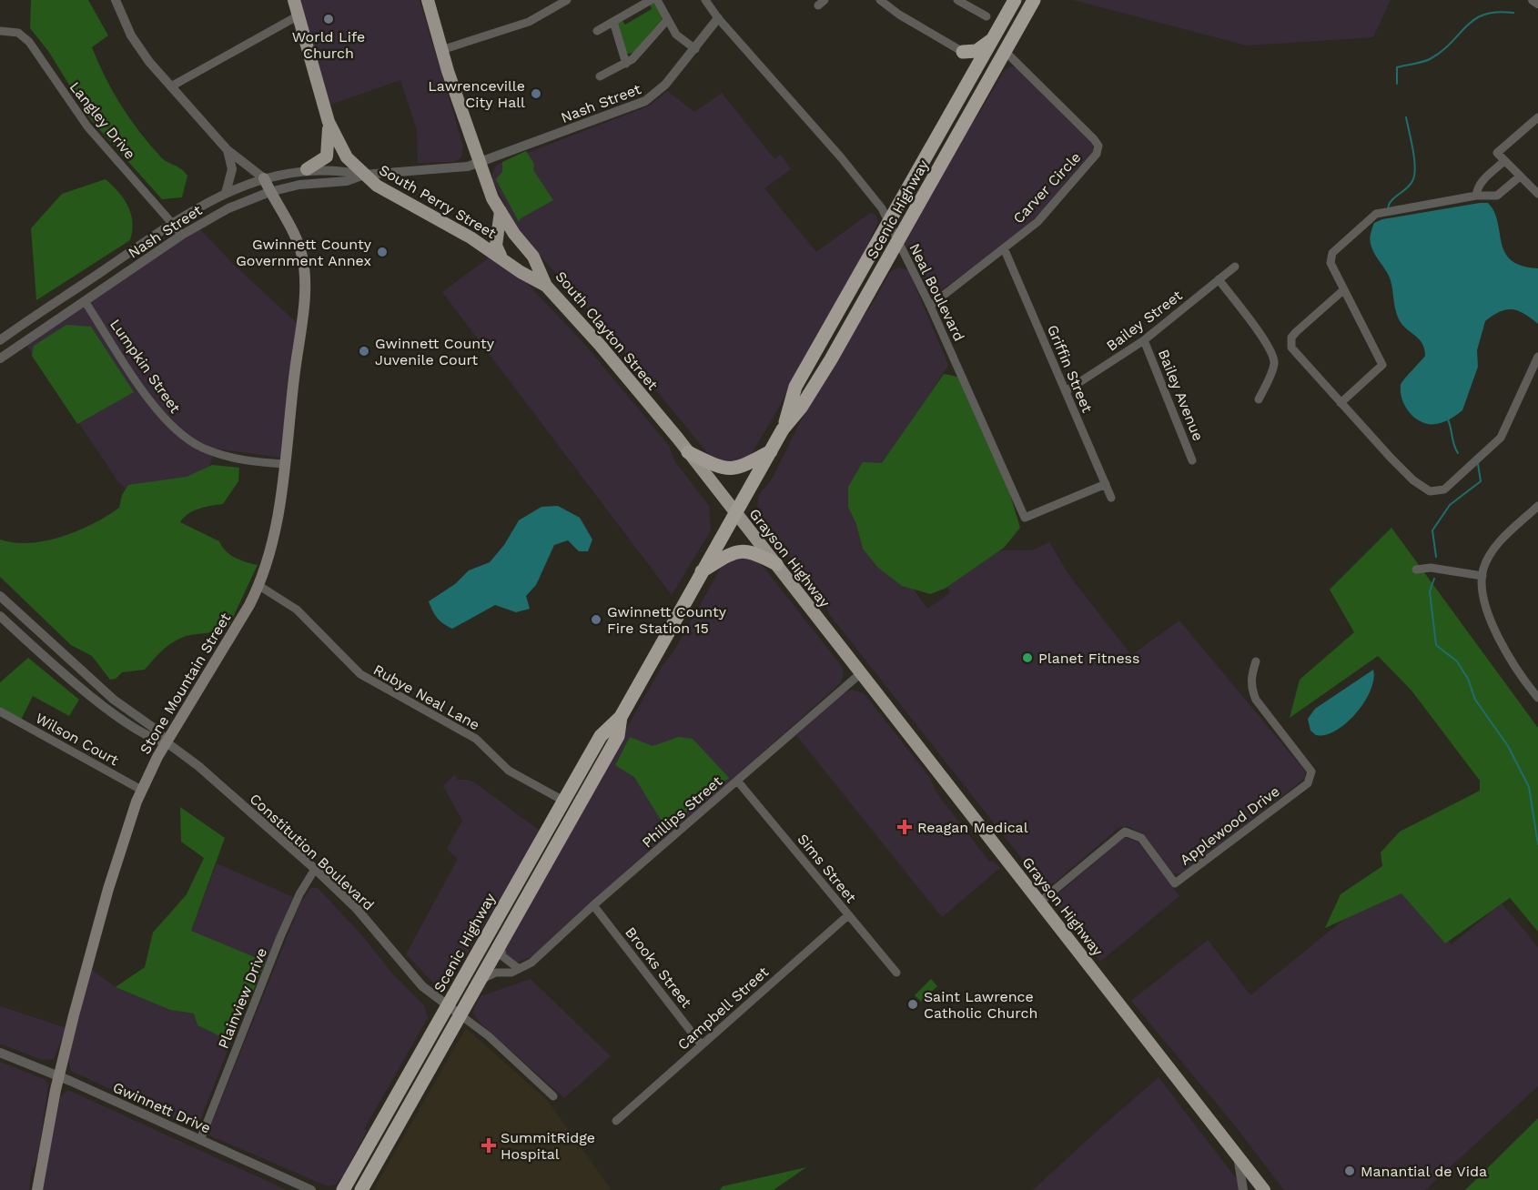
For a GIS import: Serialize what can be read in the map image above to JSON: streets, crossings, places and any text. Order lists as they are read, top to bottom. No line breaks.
{"streets":{"highway":["Scenic Highway"],"main road":["South Perry Street","South Clayton Street","Grayson Highway","Stone Mountain Street"],"street":["Nash Street","Langley Drive","Carver Circle","Neal Boulevard","Bailey Street","Lumpkin Street","Griffin Street","Bailey Avenue","Rubye Neal Lane","Wilson Court","Phillips Street","Applewood Drive","Constitution Boulevard","Sims Street","Brooks Street","Plainview Drive","Campbell Street","Gwinnett Drive"]},"crossings":[["Nash Street","Langley Drive"],["Nash Street","South Perry Street"],["Nash Street","Neal Boulevard"],["Nash Street","South Clayton Street"],["Nash Street","Lumpkin Street"],["Nash Street","Stone Mountain Street"],["Carver Circle","Scenic Highway"],["Carver Circle","Neal Boulevard"],["Carver Circle","Griffin Street"],["South Perry Street","South Clayton Street"],["Scenic Highway","Neal Boulevard"],["Scenic Highway","South Clayton Street"],["Scenic Highway","Grayson Highway"],["Scenic Highway","Rubye Neal Lane"],["Scenic Highway","Phillips Street"],["Scenic Highway","Constitution Boulevard"],["Neal Boulevard","Griffin Street"],["Bailey Street","Griffin Street"],["Bailey Street","Bailey Avenue"],["South Clayton Street","Grayson Highway"],["Lumpkin Street","Stone Mountain Street"],["Grayson Highway","Phillips Street"],["Grayson Highway","Applewood Drive"],["Stone Mountain Street","Rubye Neal Lane"],["Stone Mountain Street","Wilson Court"],["Stone Mountain Street","Constitution Boulevard"],["Stone Mountain Street","Gwinnett Drive"],["Phillips Street","Sims Street"],["Phillips Street","Brooks Street"],["Constitution Boulevard","Plainview Drive"],["Sims Street","Campbell Street"],["Brooks Street","Campbell Street"],["Plainview Drive","Gwinnett Drive"]],"places":{"other":["World Life Church","Lawrenceville City Hall","Gwinnett County Government Annex","Gwinnett County Juvenile Court","Gwinnett County Fire Station 15","Planet Fitness","Saint Lawrence Catholic Church","Manantial de Vida"],"health":["Reagan Medical","SummitRidge Hospital"]}}
